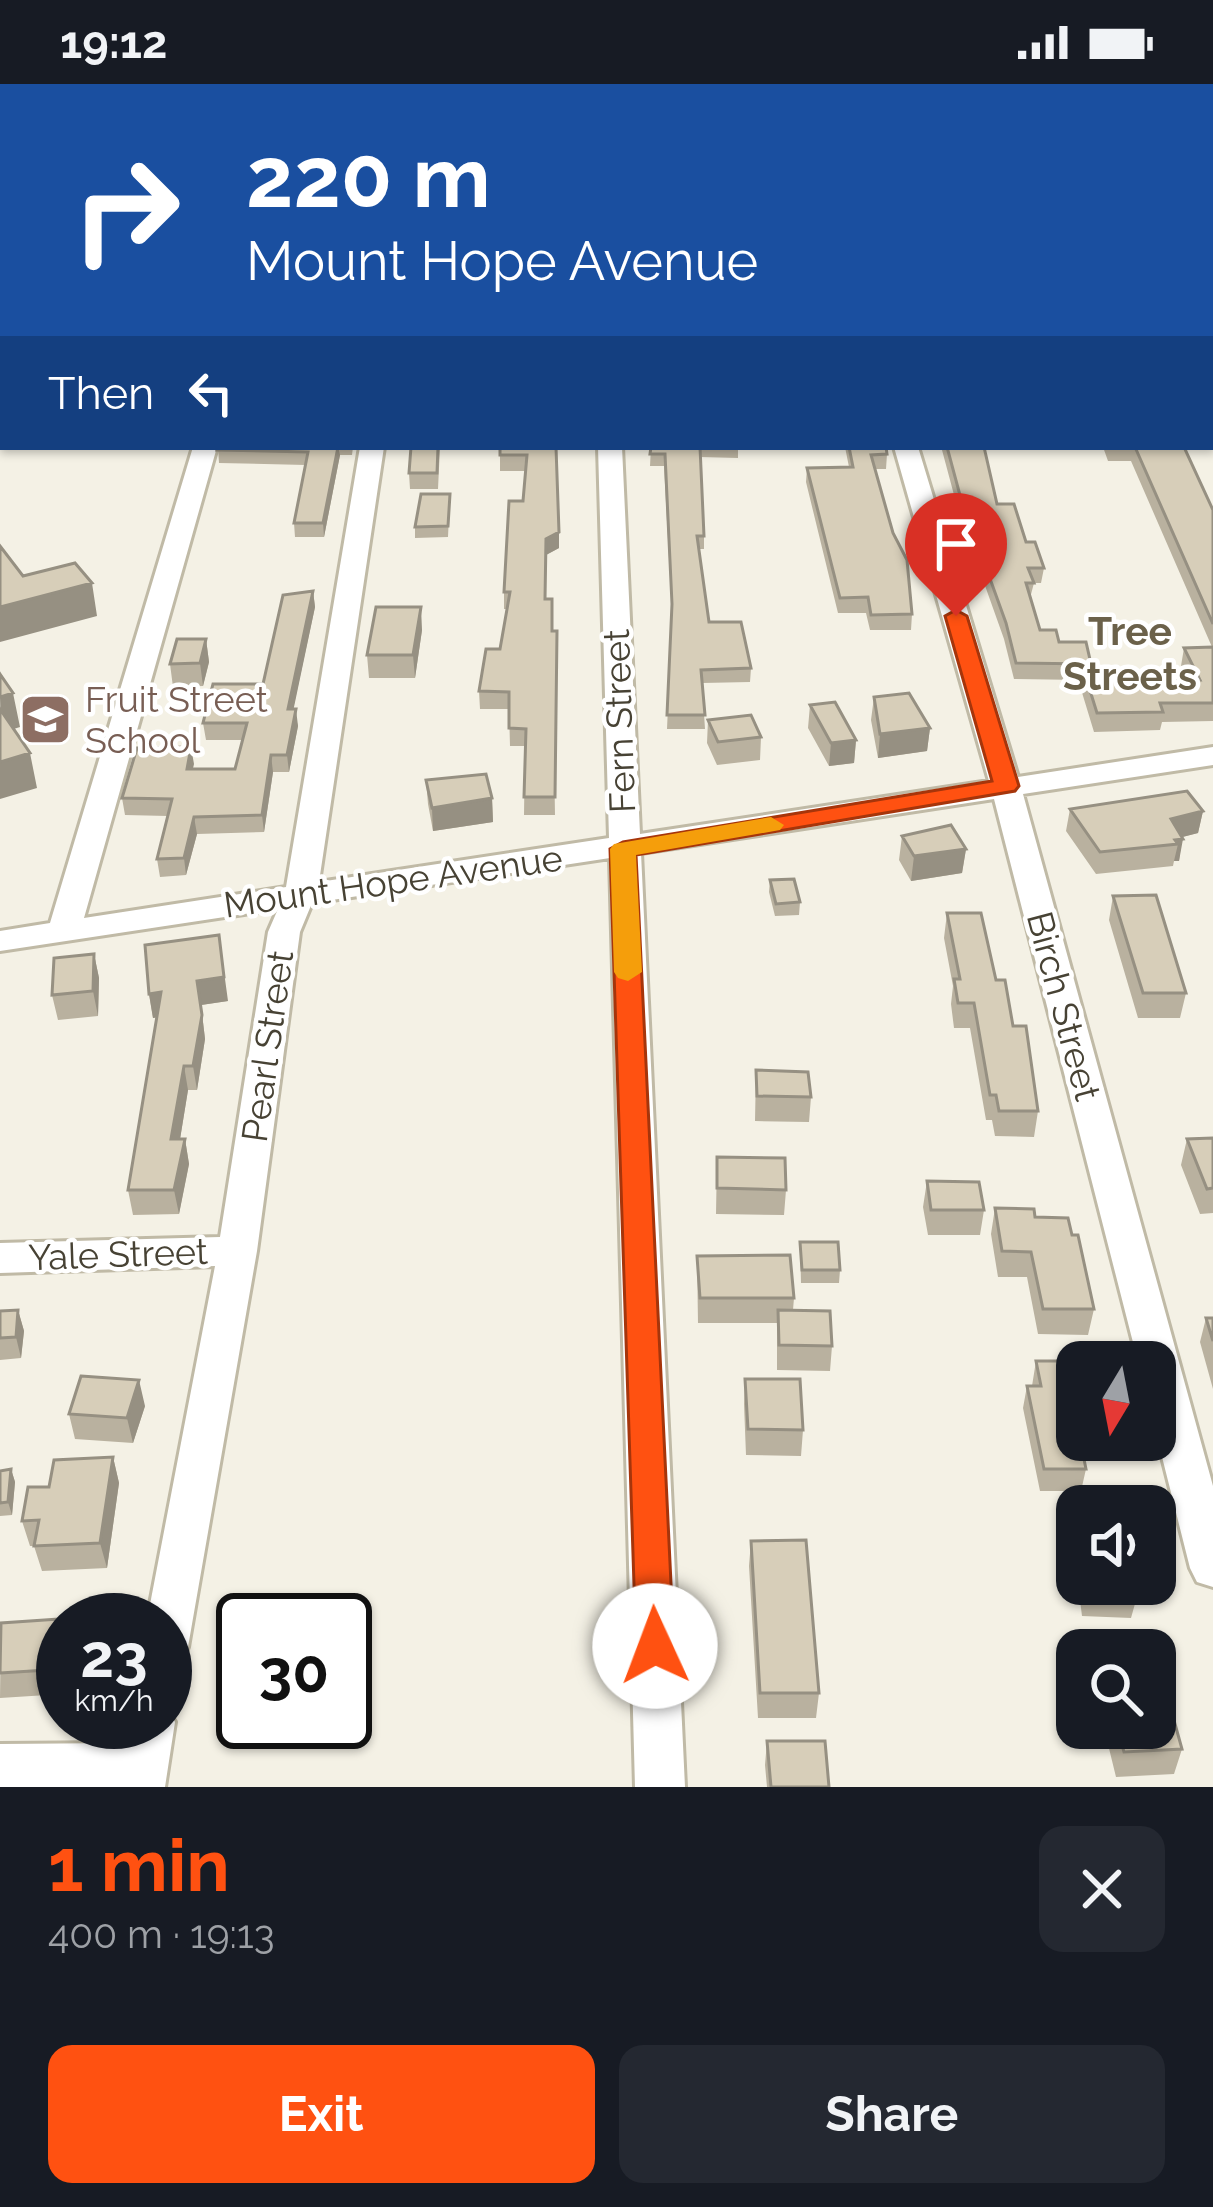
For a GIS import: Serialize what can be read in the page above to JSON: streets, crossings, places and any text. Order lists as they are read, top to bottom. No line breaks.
{"streets":{"street":["Fern Street","Mount Hope Avenue","Birch Street","Pearl Street","Yale Street"]},"crossings":[["Fern Street","Mount Hope Avenue"],["Mount Hope Avenue","Birch Street"],["Mount Hope Avenue","Pearl Street"],["Pearl Street","Yale Street"]],"districts":["Tree Streets"],"places":{"school or university":["Fruit Street School"]},"north":"bottom","page":{"status":"19:12","turn":["220 m","Mount Hope Avenue"],"then":"Then","speed":"23 km/h","limit":"30","heading":["1 min","400 m · 19:13"],"buttons":["Exit","Share"]}}
